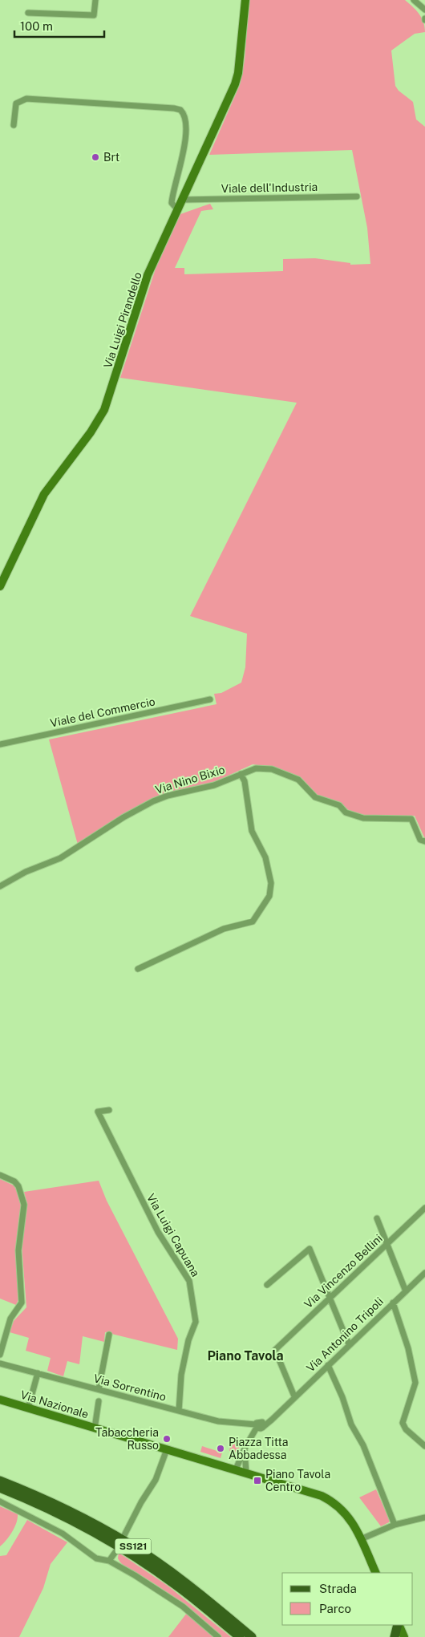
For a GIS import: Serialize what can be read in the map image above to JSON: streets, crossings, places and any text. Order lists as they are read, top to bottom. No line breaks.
{"streets":{"main road":["SS121"],"street":["Viale dell'Industria","Via Luigi Pirandello","Viale del Commercio","Via Nino Bixio","Via Luigi Capuana","Via Vincenzo Bellini","Via Antonino Tripoli","Via Sorrentino","Via Nazionale"]},"crossings":[["Viale dell'Industria","Via Luigi Pirandello"],["Via Luigi Capuana","Via Sorrentino"],["Via Vincenzo Bellini","Via Antonino Tripoli"],["Via Antonino Tripoli","Via Sorrentino"]],"districts":["Piano Tavola"],"places":{"other":["Brt","Tabaccheria Russo","Piazza Titta Abbadessa"],"transit":["Piano Tavola Centro"]},"legend":["Strada","Parco"],"scale_bar":"100 m"}
